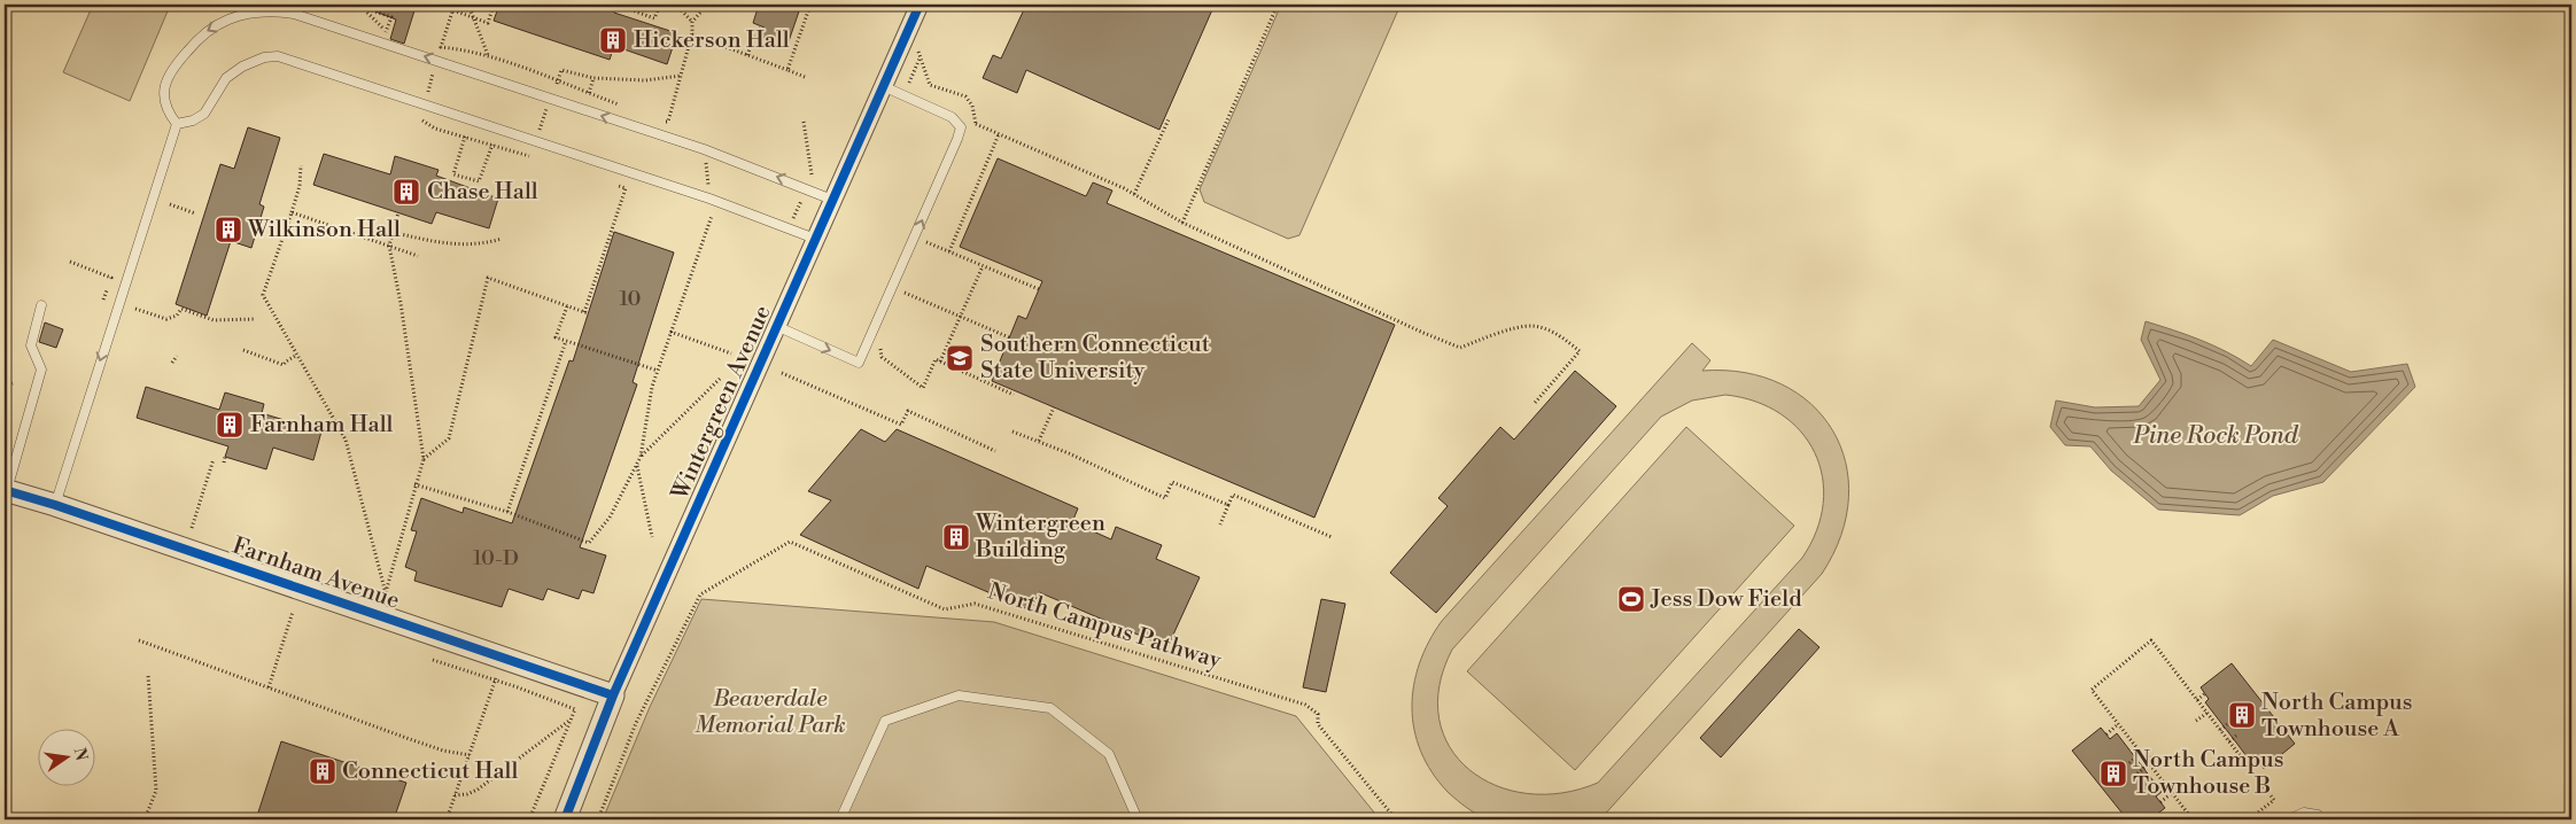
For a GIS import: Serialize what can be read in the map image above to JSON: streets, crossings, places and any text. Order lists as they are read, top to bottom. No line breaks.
{"streets":{"street":["Wintergreen Avenue","Farnham Avenue"],"path":["North Campus Pathway"]},"crossings":[["Wintergreen Avenue","Farnham Avenue"]],"water":["Pine Rock Pond"],"parks":["Beaverdale Memorial Park"],"places":{"building":["Hickerson Hall","Chase Hall","Wilkinson Hall","Farnham Hall","Wintergreen Building","North Campus Townhouse A","Connecticut Hall","North Campus Townhouse B"],"school or university":["Southern Connecticut State University"],"sports":["Jess Dow Field"]},"house_numbers":["10","10-D"],"north":"right"}
